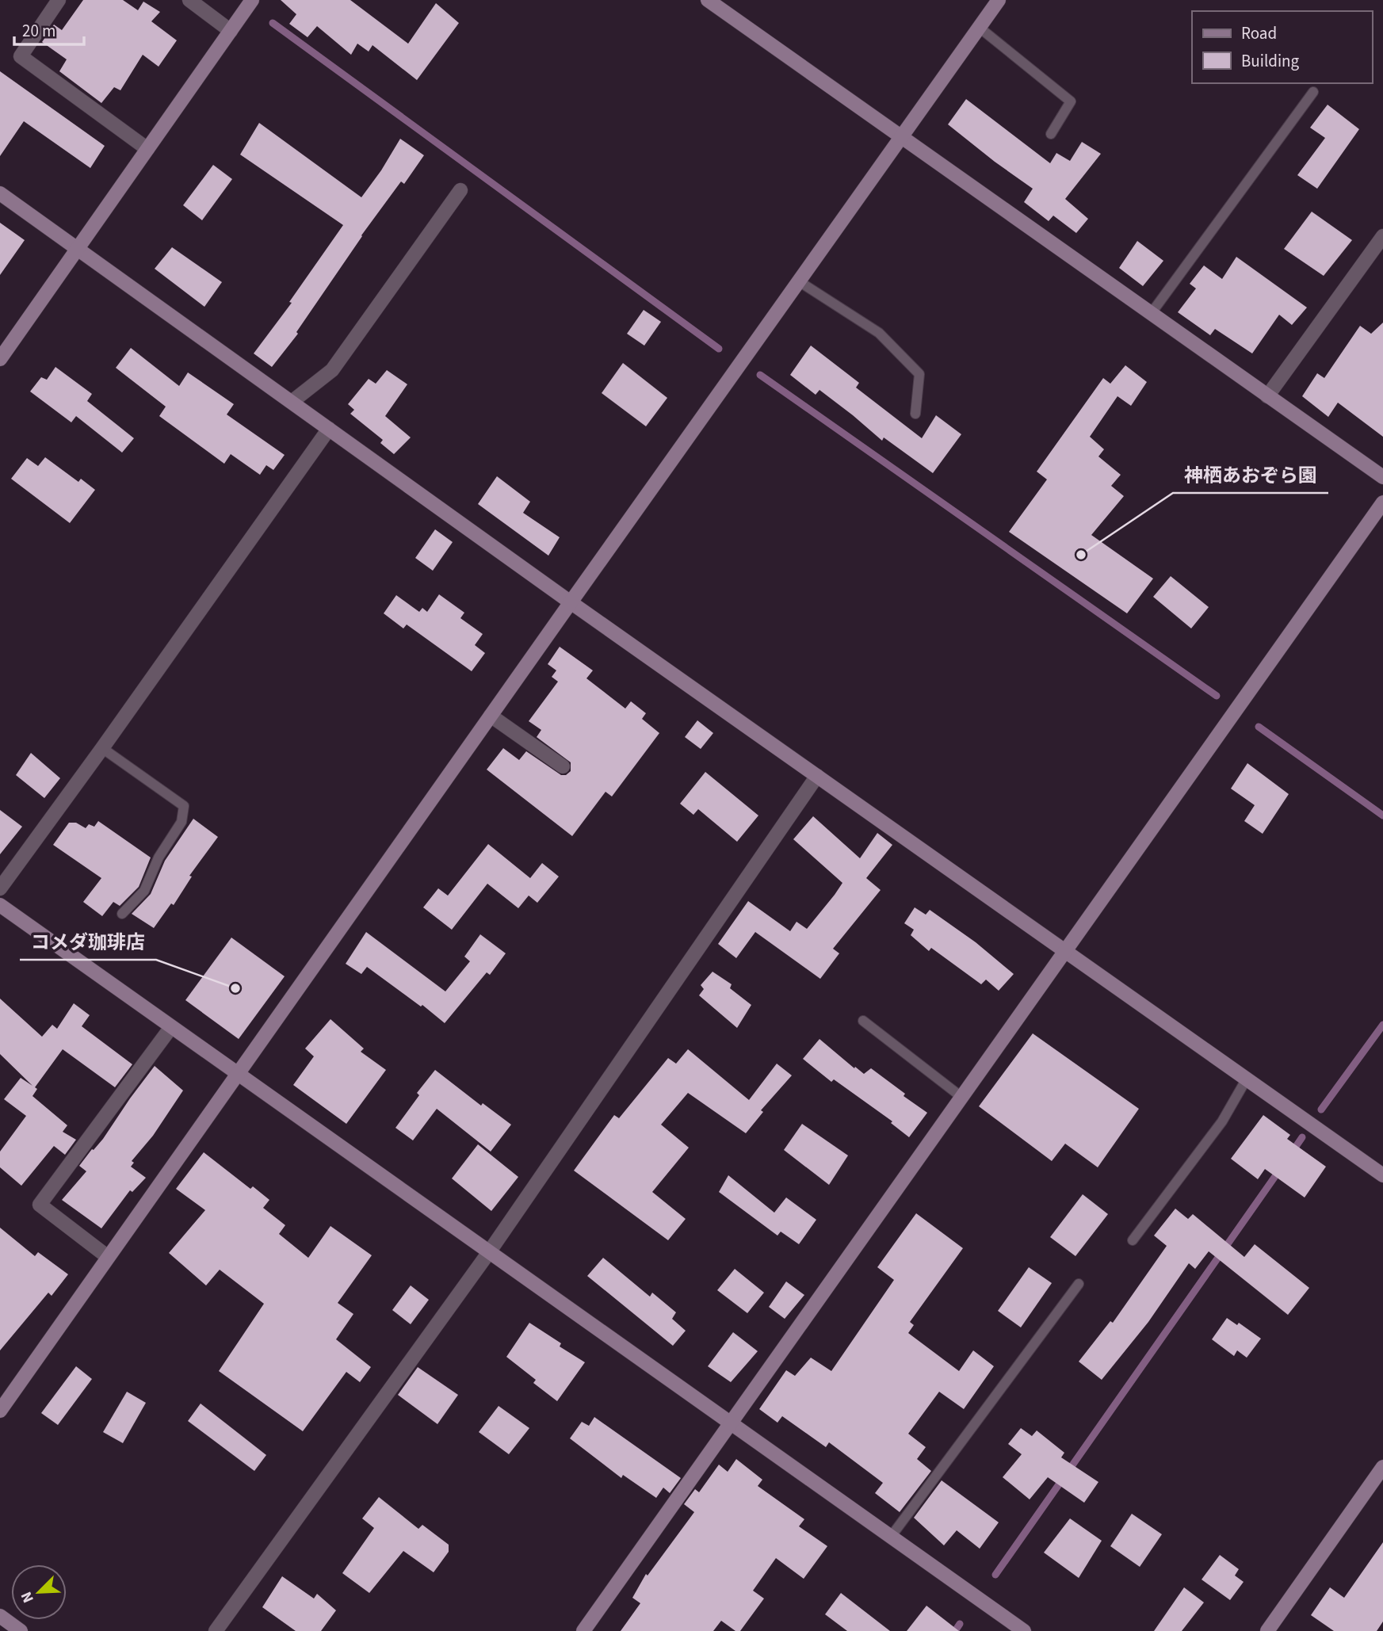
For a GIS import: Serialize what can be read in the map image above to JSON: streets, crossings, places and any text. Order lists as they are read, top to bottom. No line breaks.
{"places":["神栖あおぞら園","コメダ珈琲店"],"legend":["Road","Building"],"scale_bar":"20 m","north":"bottom left"}
